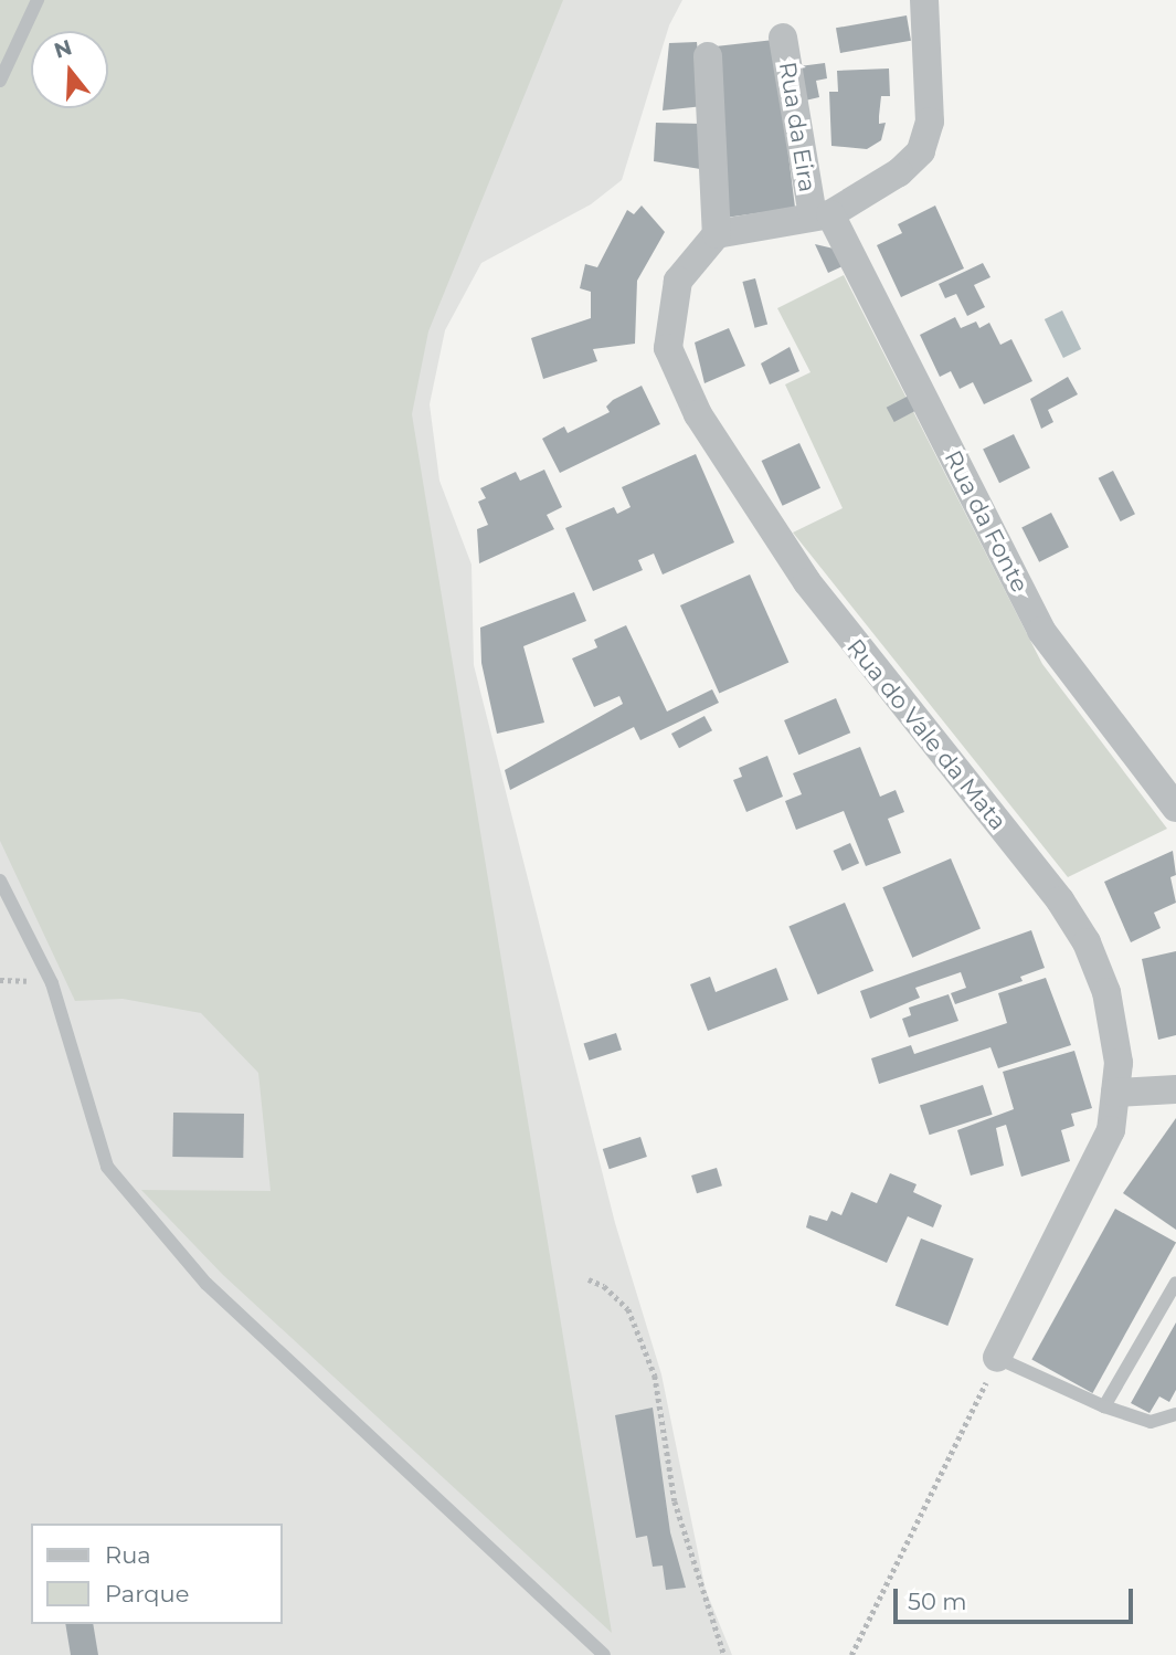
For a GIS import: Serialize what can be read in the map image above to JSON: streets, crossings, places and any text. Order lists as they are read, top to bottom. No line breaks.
{"streets":{"street":["Rua da Eira","Rua da Fonte","Rua do Vale da Mata"]},"crossings":[["Rua da Eira","Rua da Fonte"]],"legend":["Rua","Parque"],"scale_bar":"50 m","north":"top"}
